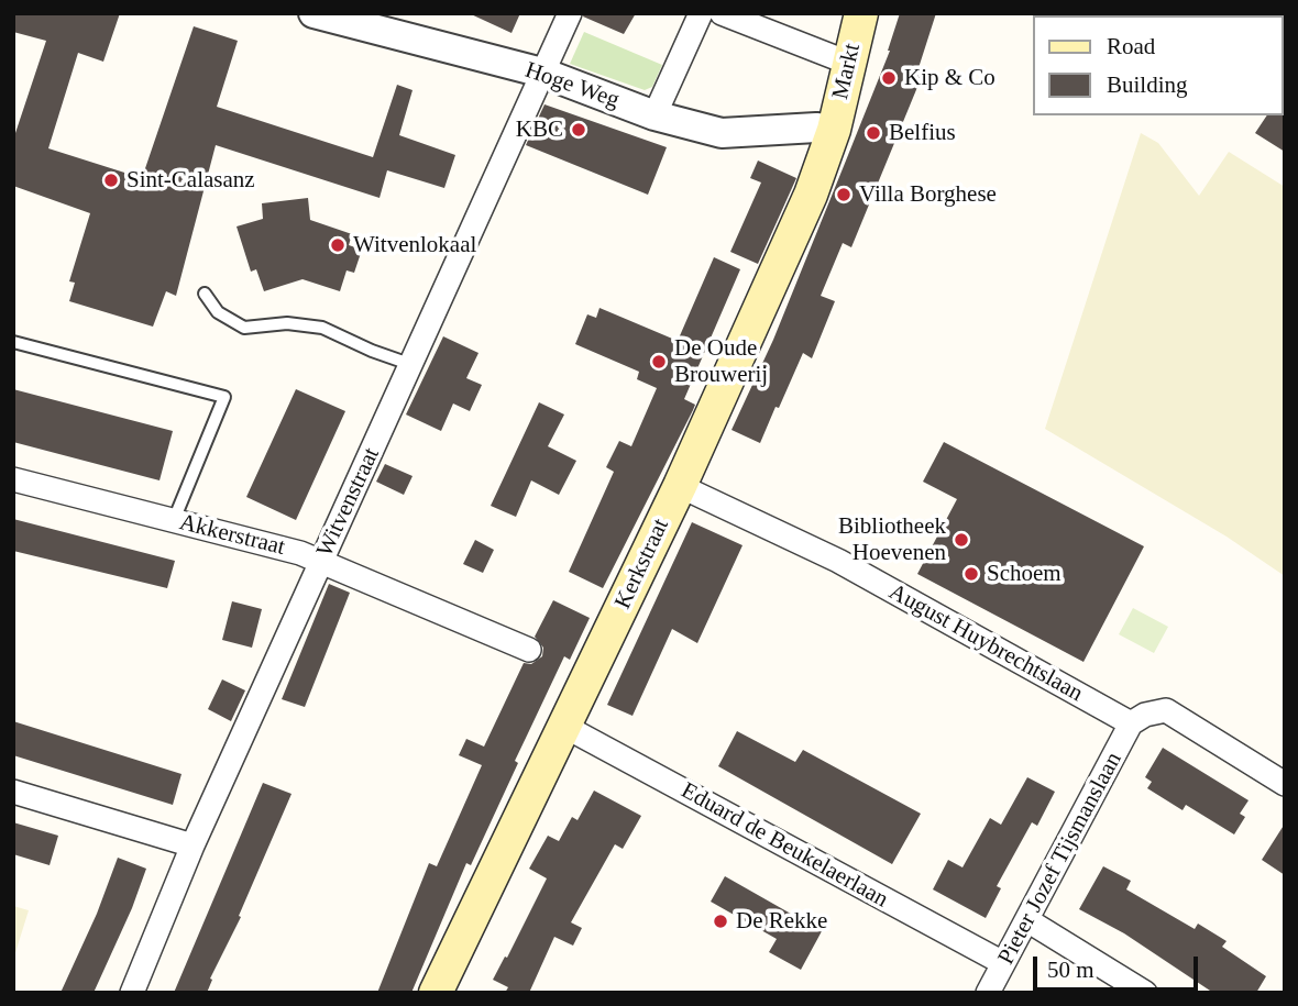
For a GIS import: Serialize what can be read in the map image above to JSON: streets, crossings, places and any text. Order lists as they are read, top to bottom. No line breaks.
{"streets":{"main road":["Markt","Kerkstraat"],"street":["Hoge Weg","Witvenstraat","Akkerstraat","August Huybrechtslaan","Eduard de Beukelaerlaan","Pieter Jozef Tijsmanslaan"]},"crossings":[["Markt","Hoge Weg"],["Markt","Kerkstraat"],["Hoge Weg","Witvenstraat"],["Hoge Weg","Kerkstraat"],["Witvenstraat","Akkerstraat"],["Kerkstraat","August Huybrechtslaan"],["Kerkstraat","Eduard de Beukelaerlaan"],["August Huybrechtslaan","Pieter Jozef Tijsmanslaan"],["Eduard de Beukelaerlaan","Pieter Jozef Tijsmanslaan"]],"places":["Kip & Co","KBC","Belfius","Sint-Calasanz","Villa Borghese","Witvenlokaal","De Oude Brouwerij","Bibliotheek Hoevenen","Schoem","De Rekke"],"legend":["Road","Building"],"scale_bar":"50 m"}
